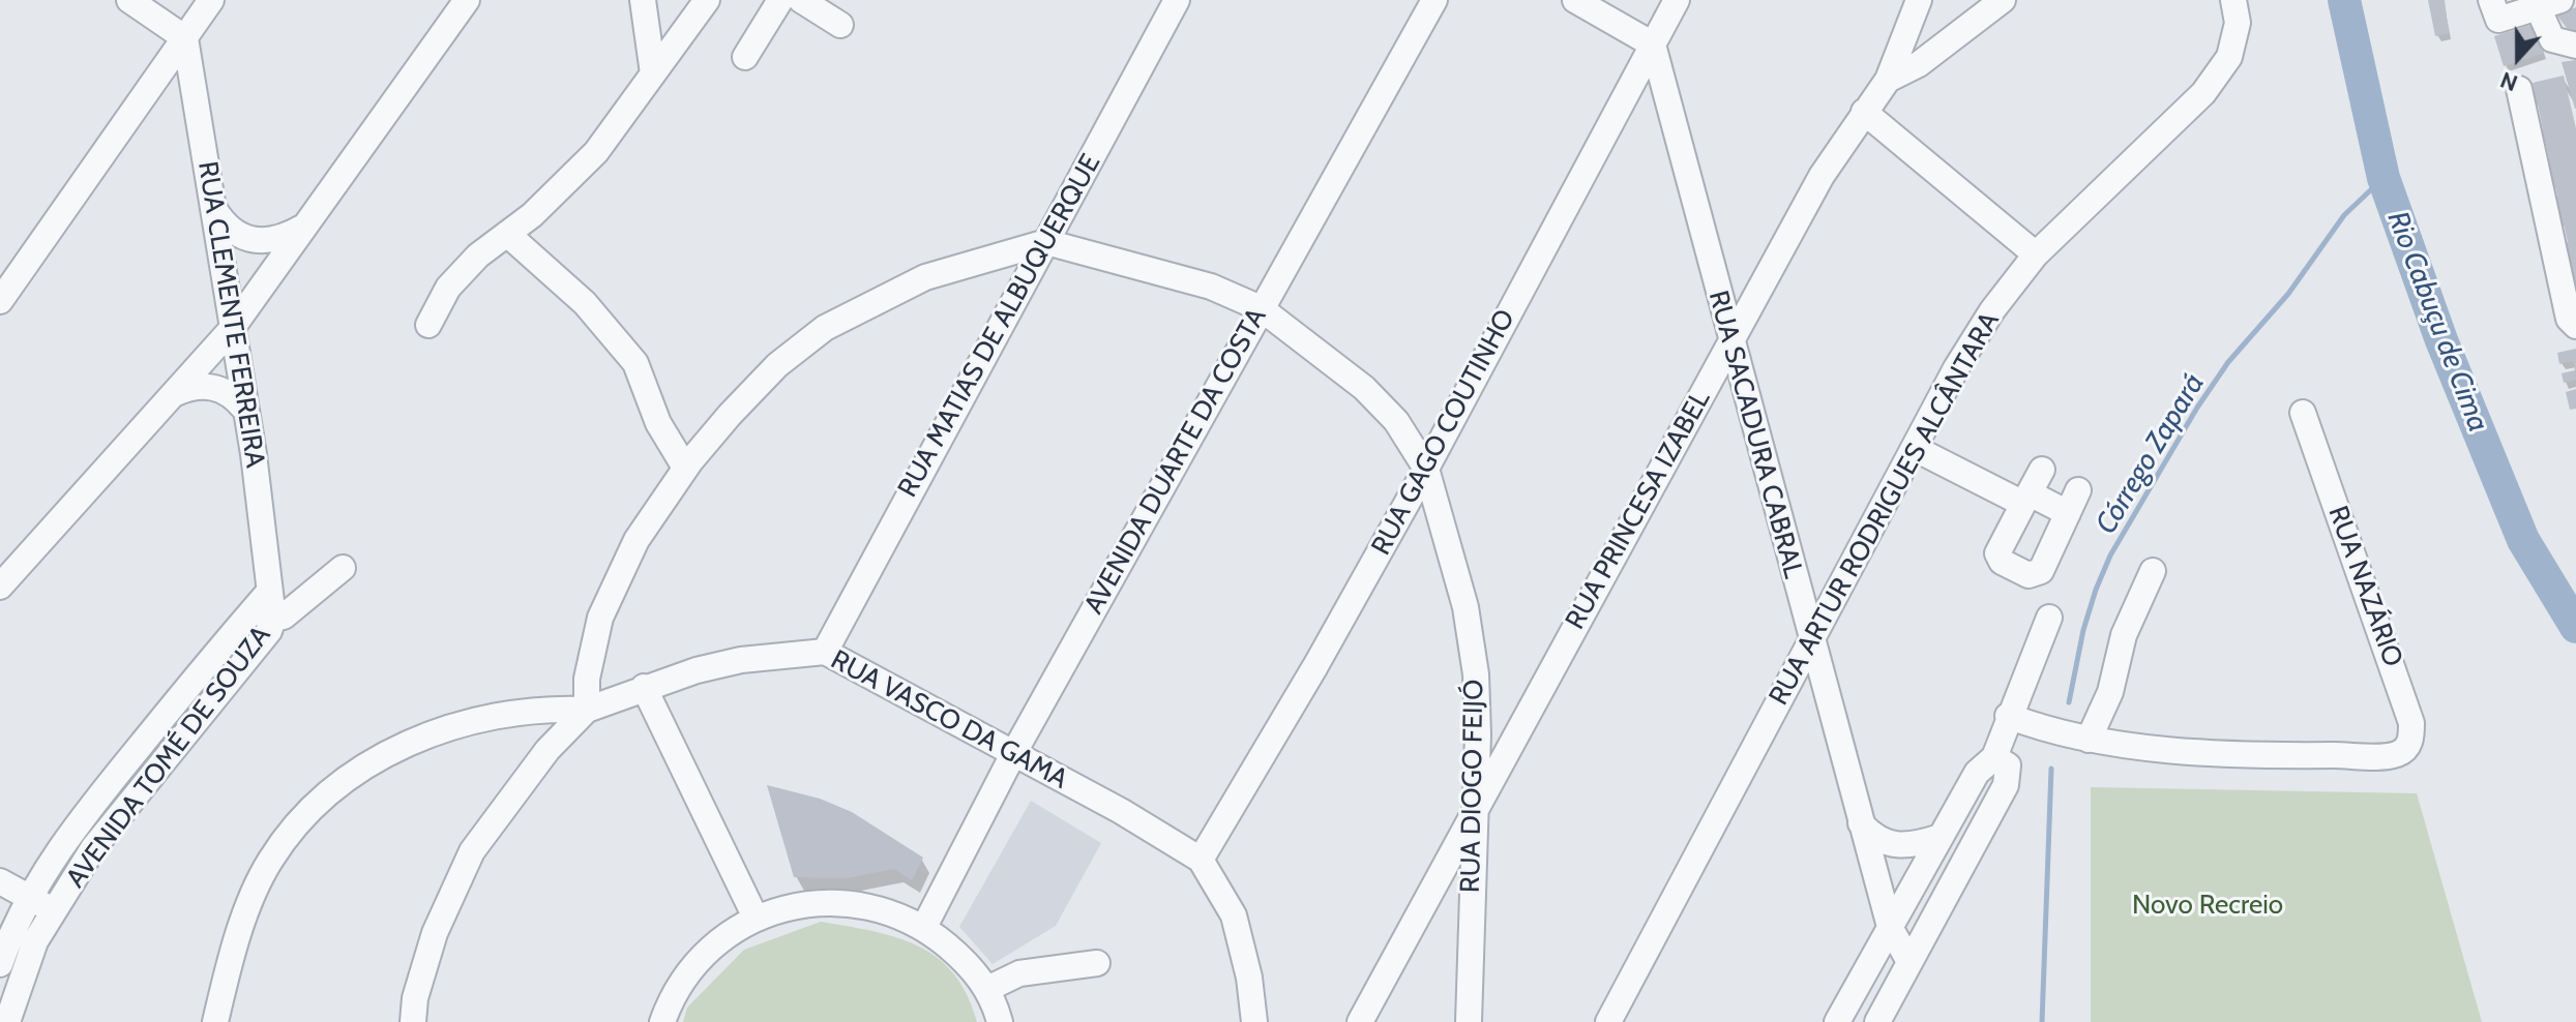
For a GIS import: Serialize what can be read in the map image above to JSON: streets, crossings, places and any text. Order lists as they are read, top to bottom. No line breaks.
{"streets":{"street":["RUA CLEMENTE FERREIRA","RUA MATIAS DE ALBUQUERQUE","RUA GAGO COUTINHO","RUA SACADURA CABRAL","AVENIDA DUARTE DA COSTA","RUA ARTUR RODRIGUES ALCÂNTARA","RUA PRINCESA IZABEL","RUA NAZÁRIO","RUA VASCO DA GAMA","AVENIDA TOMÉ DE SOUZA","RUA DIOGO FEIJÓ"]},"crossings":[["RUA CLEMENTE FERREIRA","AVENIDA TOMÉ DE SOUZA"],["RUA MATIAS DE ALBUQUERQUE","RUA VASCO DA GAMA"],["RUA MATIAS DE ALBUQUERQUE","RUA DIOGO FEIJÓ"],["RUA GAGO COUTINHO","RUA SACADURA CABRAL"],["RUA GAGO COUTINHO","RUA VASCO DA GAMA"],["RUA GAGO COUTINHO","RUA DIOGO FEIJÓ"],["RUA SACADURA CABRAL","RUA ARTUR RODRIGUES ALCÂNTARA"],["RUA SACADURA CABRAL","RUA PRINCESA IZABEL"],["AVENIDA DUARTE DA COSTA","RUA VASCO DA GAMA"],["AVENIDA DUARTE DA COSTA","RUA DIOGO FEIJÓ"],["RUA PRINCESA IZABEL","RUA DIOGO FEIJÓ"]],"water":["Rio Cabuçu de Cima","Córrego Zapará"],"parks":["Novo Recreio"],"north":"bottom"}
